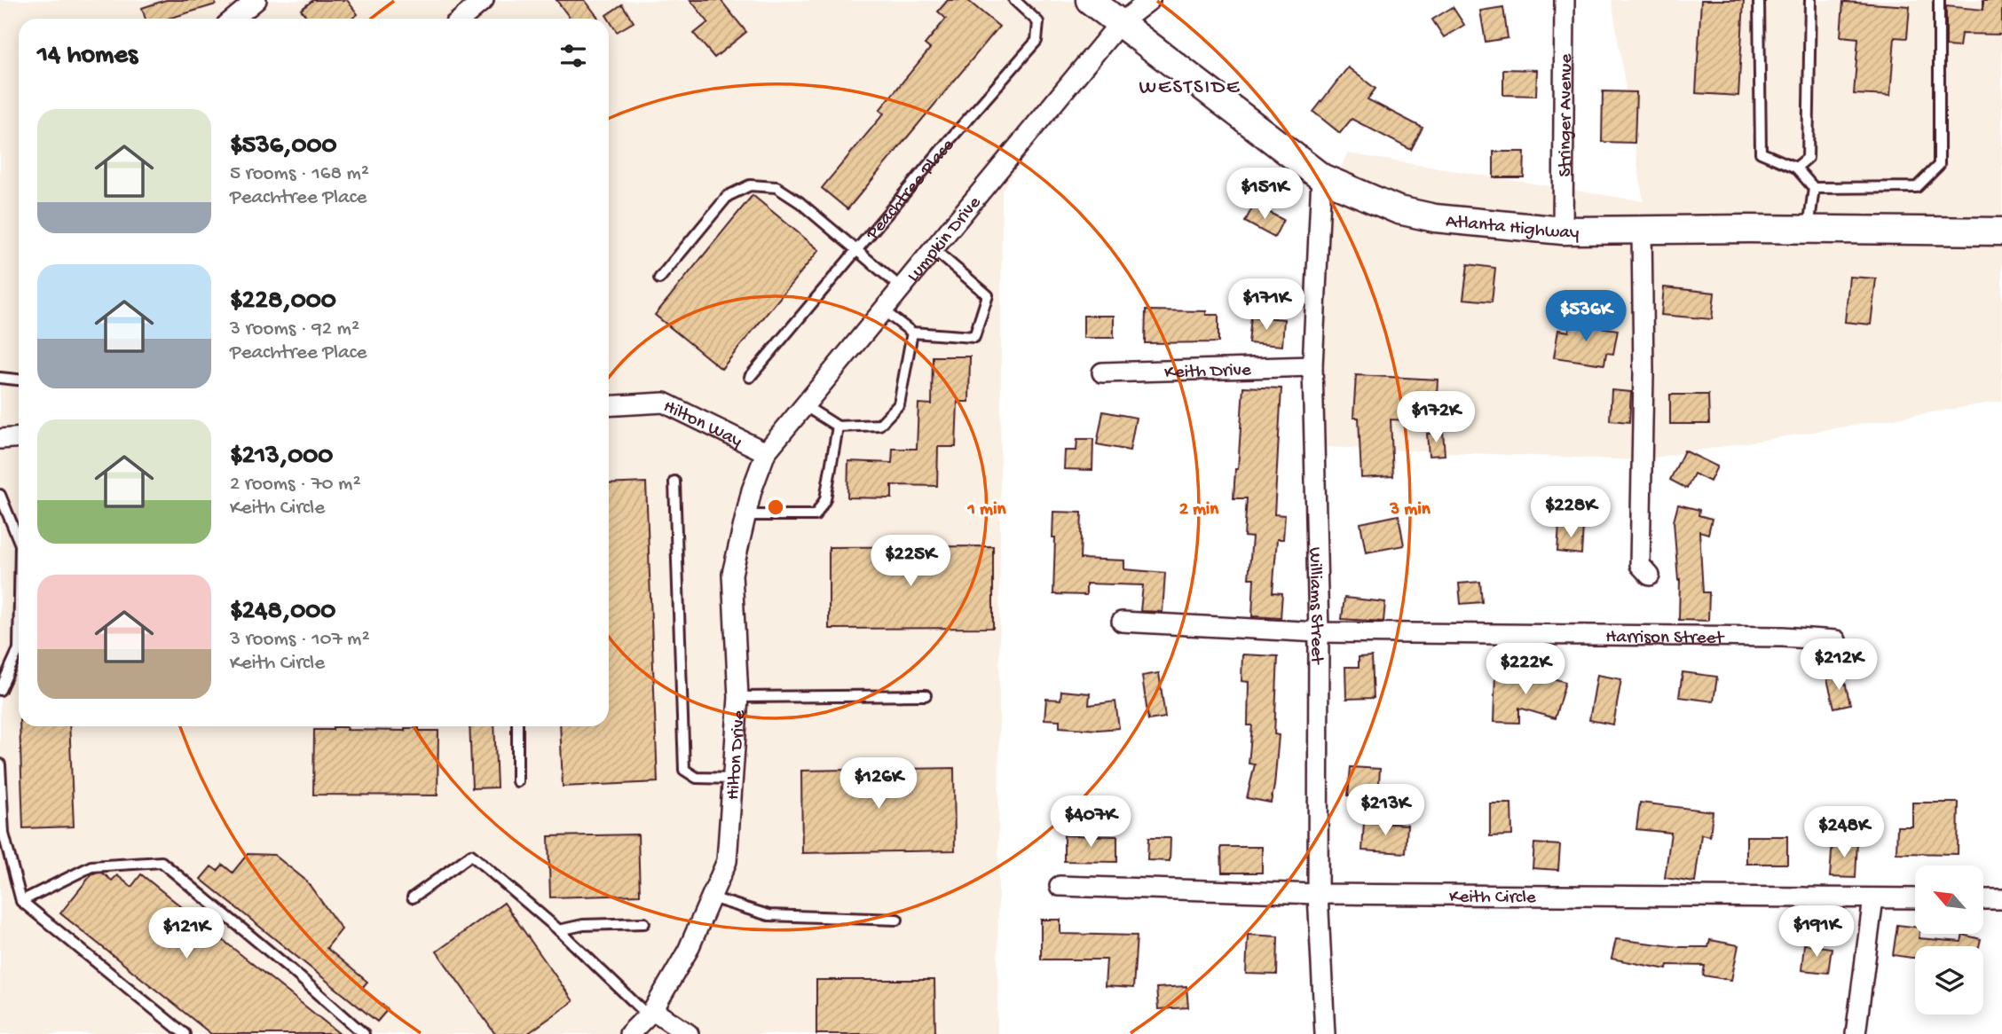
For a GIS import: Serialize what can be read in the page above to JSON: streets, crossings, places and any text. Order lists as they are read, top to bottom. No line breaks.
{"streets":{"main road":["Atlanta Highway"],"street":["Stringer Avenue","Lumpkin Drive","Keith Drive","Hilton Way","Williams Street","Harrison Street","Hilton Drive","Keith Circle"],"lane":["Peachtree Place"]},"crossings":[["Stringer Avenue","Atlanta Highway"],["Atlanta Highway","Lumpkin Drive"],["Atlanta Highway","Williams Street"],["Lumpkin Drive","Hilton Way"],["Lumpkin Drive","Hilton Drive"],["Keith Drive","Williams Street"],["Hilton Way","Hilton Drive"],["Williams Street","Harrison Street"],["Williams Street","Keith Circle"]],"districts":["WESTSIDE"],"north":"top left","page":{"heading":"14 homes","list":[{"name":"$536,000","note":"5 rooms · 168 m² · Peachtree Place"},{"name":"$228,000","note":"3 rooms · 92 m² · Peachtree Place"},{"name":"$213,000","note":"2 rooms · 70 m² · Keith Circle"},{"name":"$248,000","note":"3 rooms · 107 m² · Keith Circle"}],"price":["$151K","$171K","$536K","$172K","$228K","$225K","$212K","$222K","$126K","$213K","$407K","$248K","$191K","$121K"]},"rings":["1 min","2 min","3 min"]}
